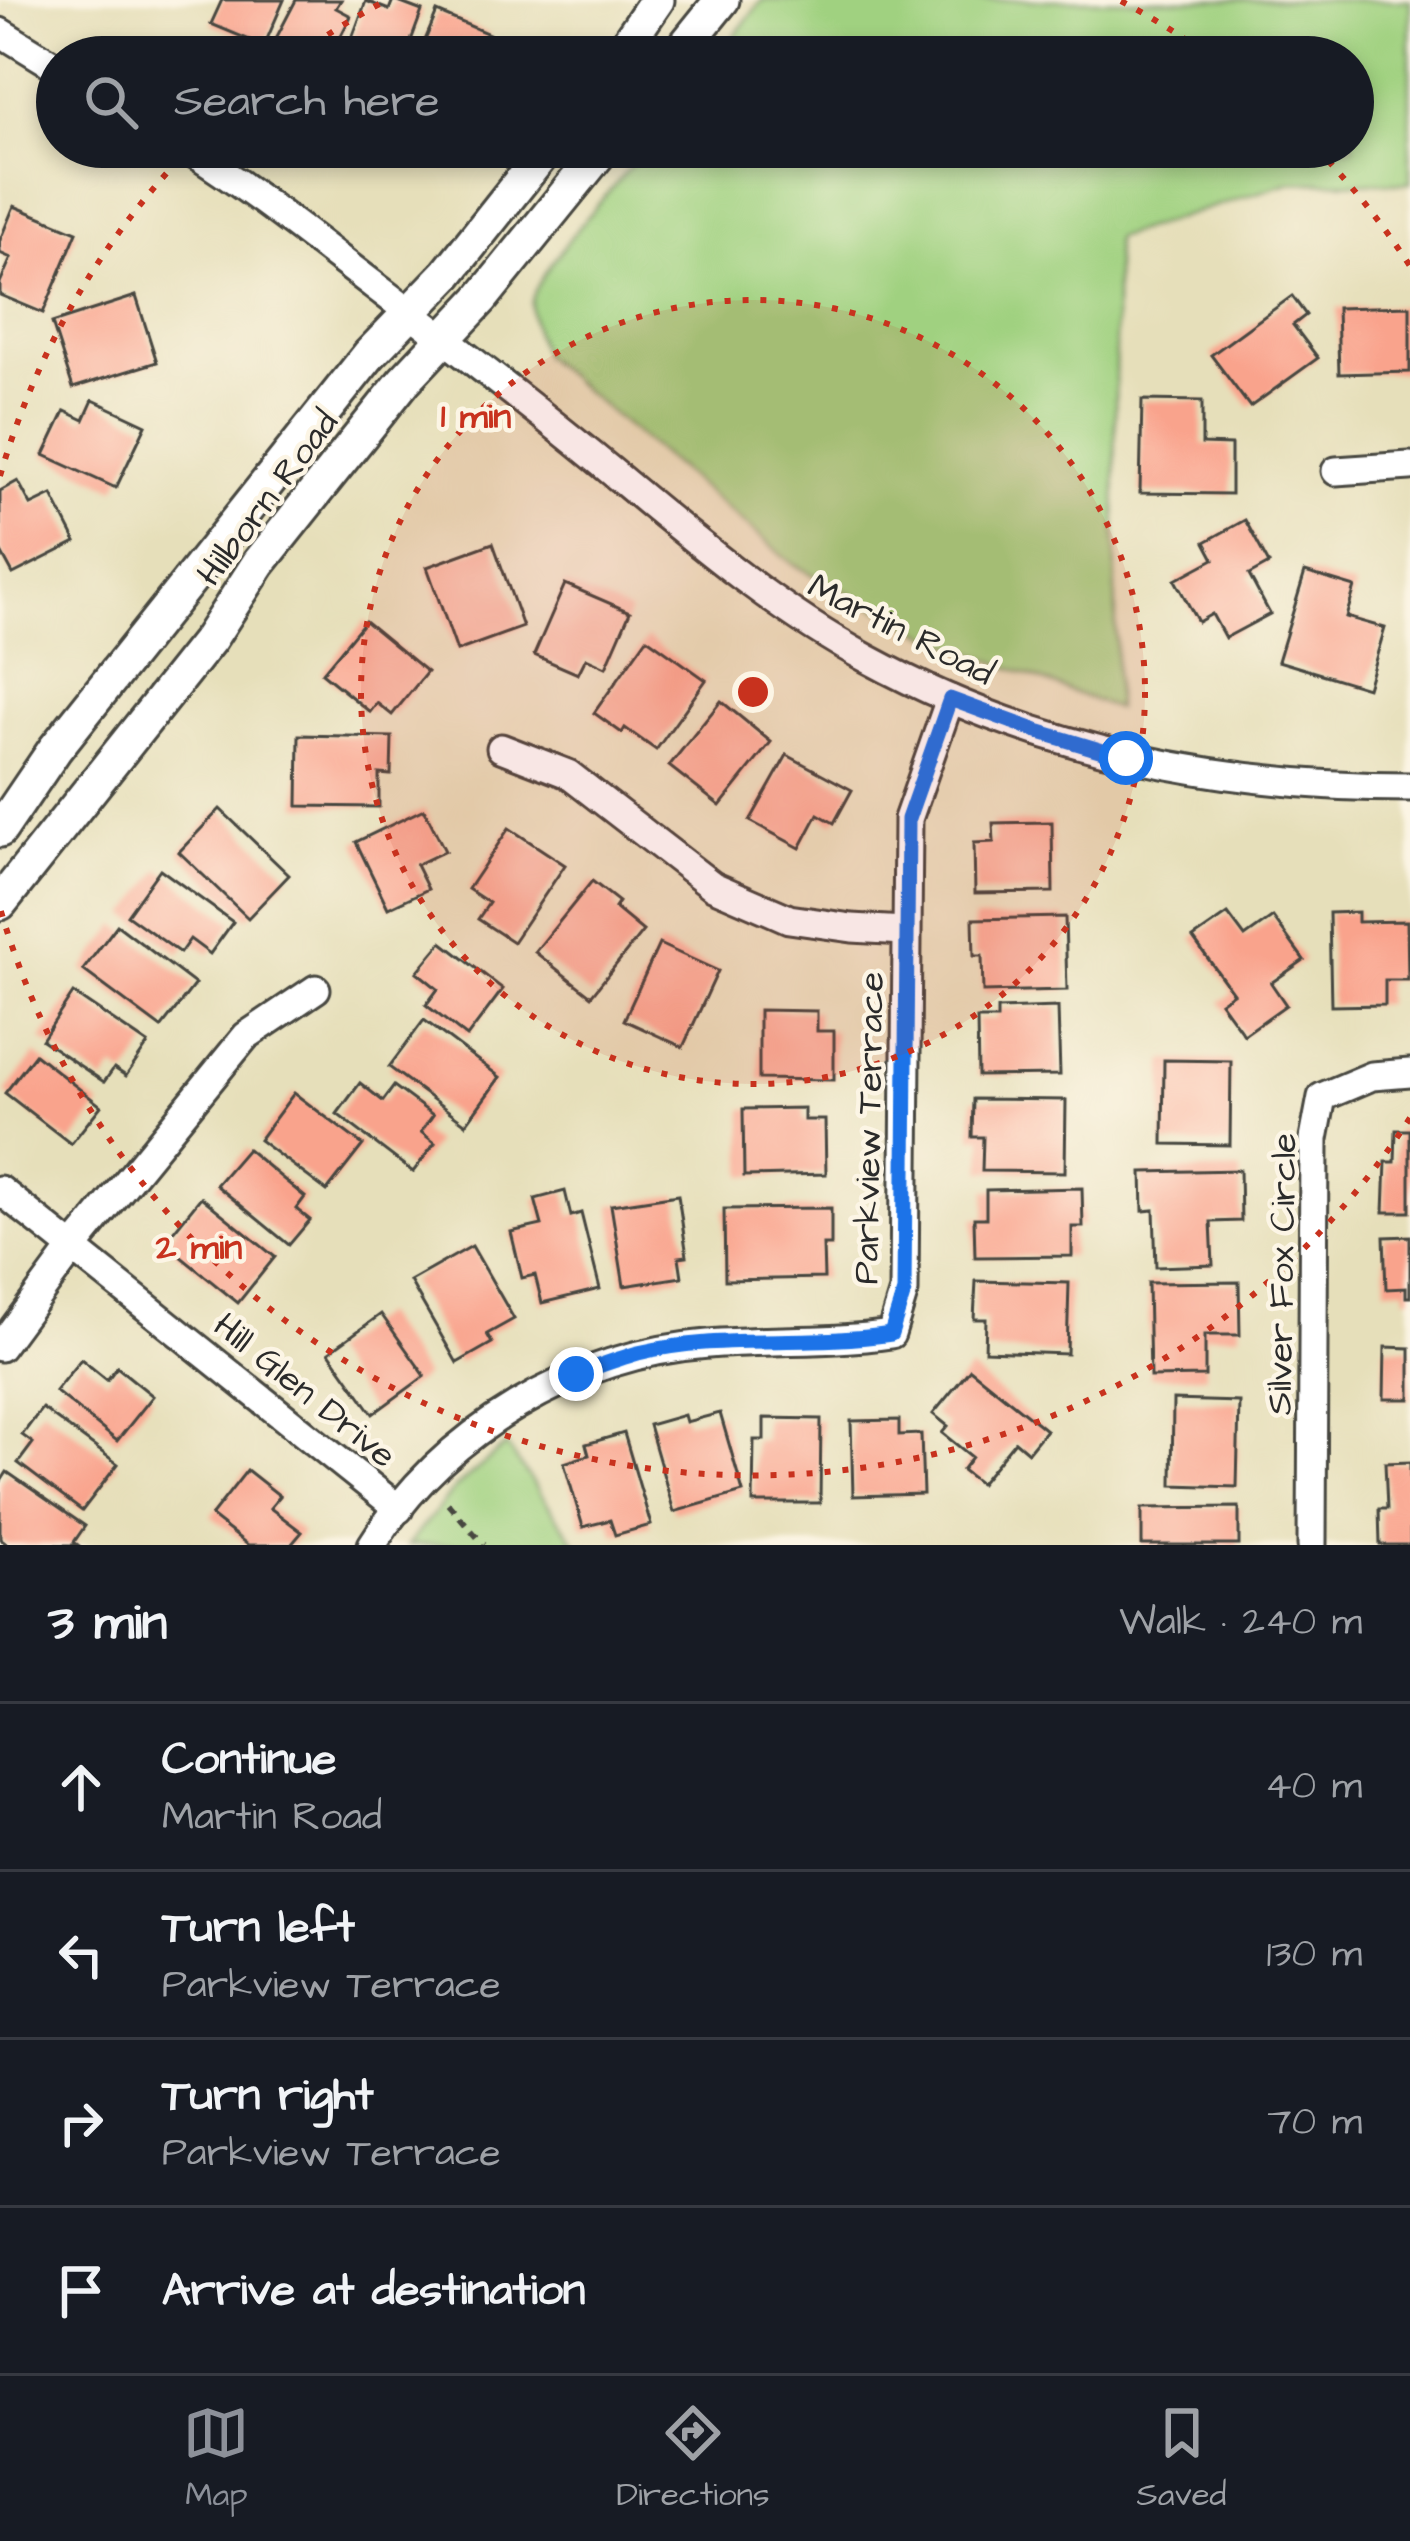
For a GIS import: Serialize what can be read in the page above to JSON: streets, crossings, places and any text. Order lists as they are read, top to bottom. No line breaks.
{"streets":{"street":["Hilborn Road","Martin Road","Parkview Terrace","Silver Fox Circle","Hill Glen Drive"]},"crossings":[["Hilborn Road","Martin Road"],["Martin Road","Parkview Terrace"],["Parkview Terrace","Hill Glen Drive"]],"page":{"search":"Search here","heading":["3 min","Walk · 240 m"],"list":[["Continue","Martin Road","40 m"],["Turn left","Parkview Terrace","130 m"],["Turn right","Parkview Terrace","70 m"],"Arrive at destination"],"nav":["Map","Directions","Saved"]},"rings":["1 min","2 min"]}
